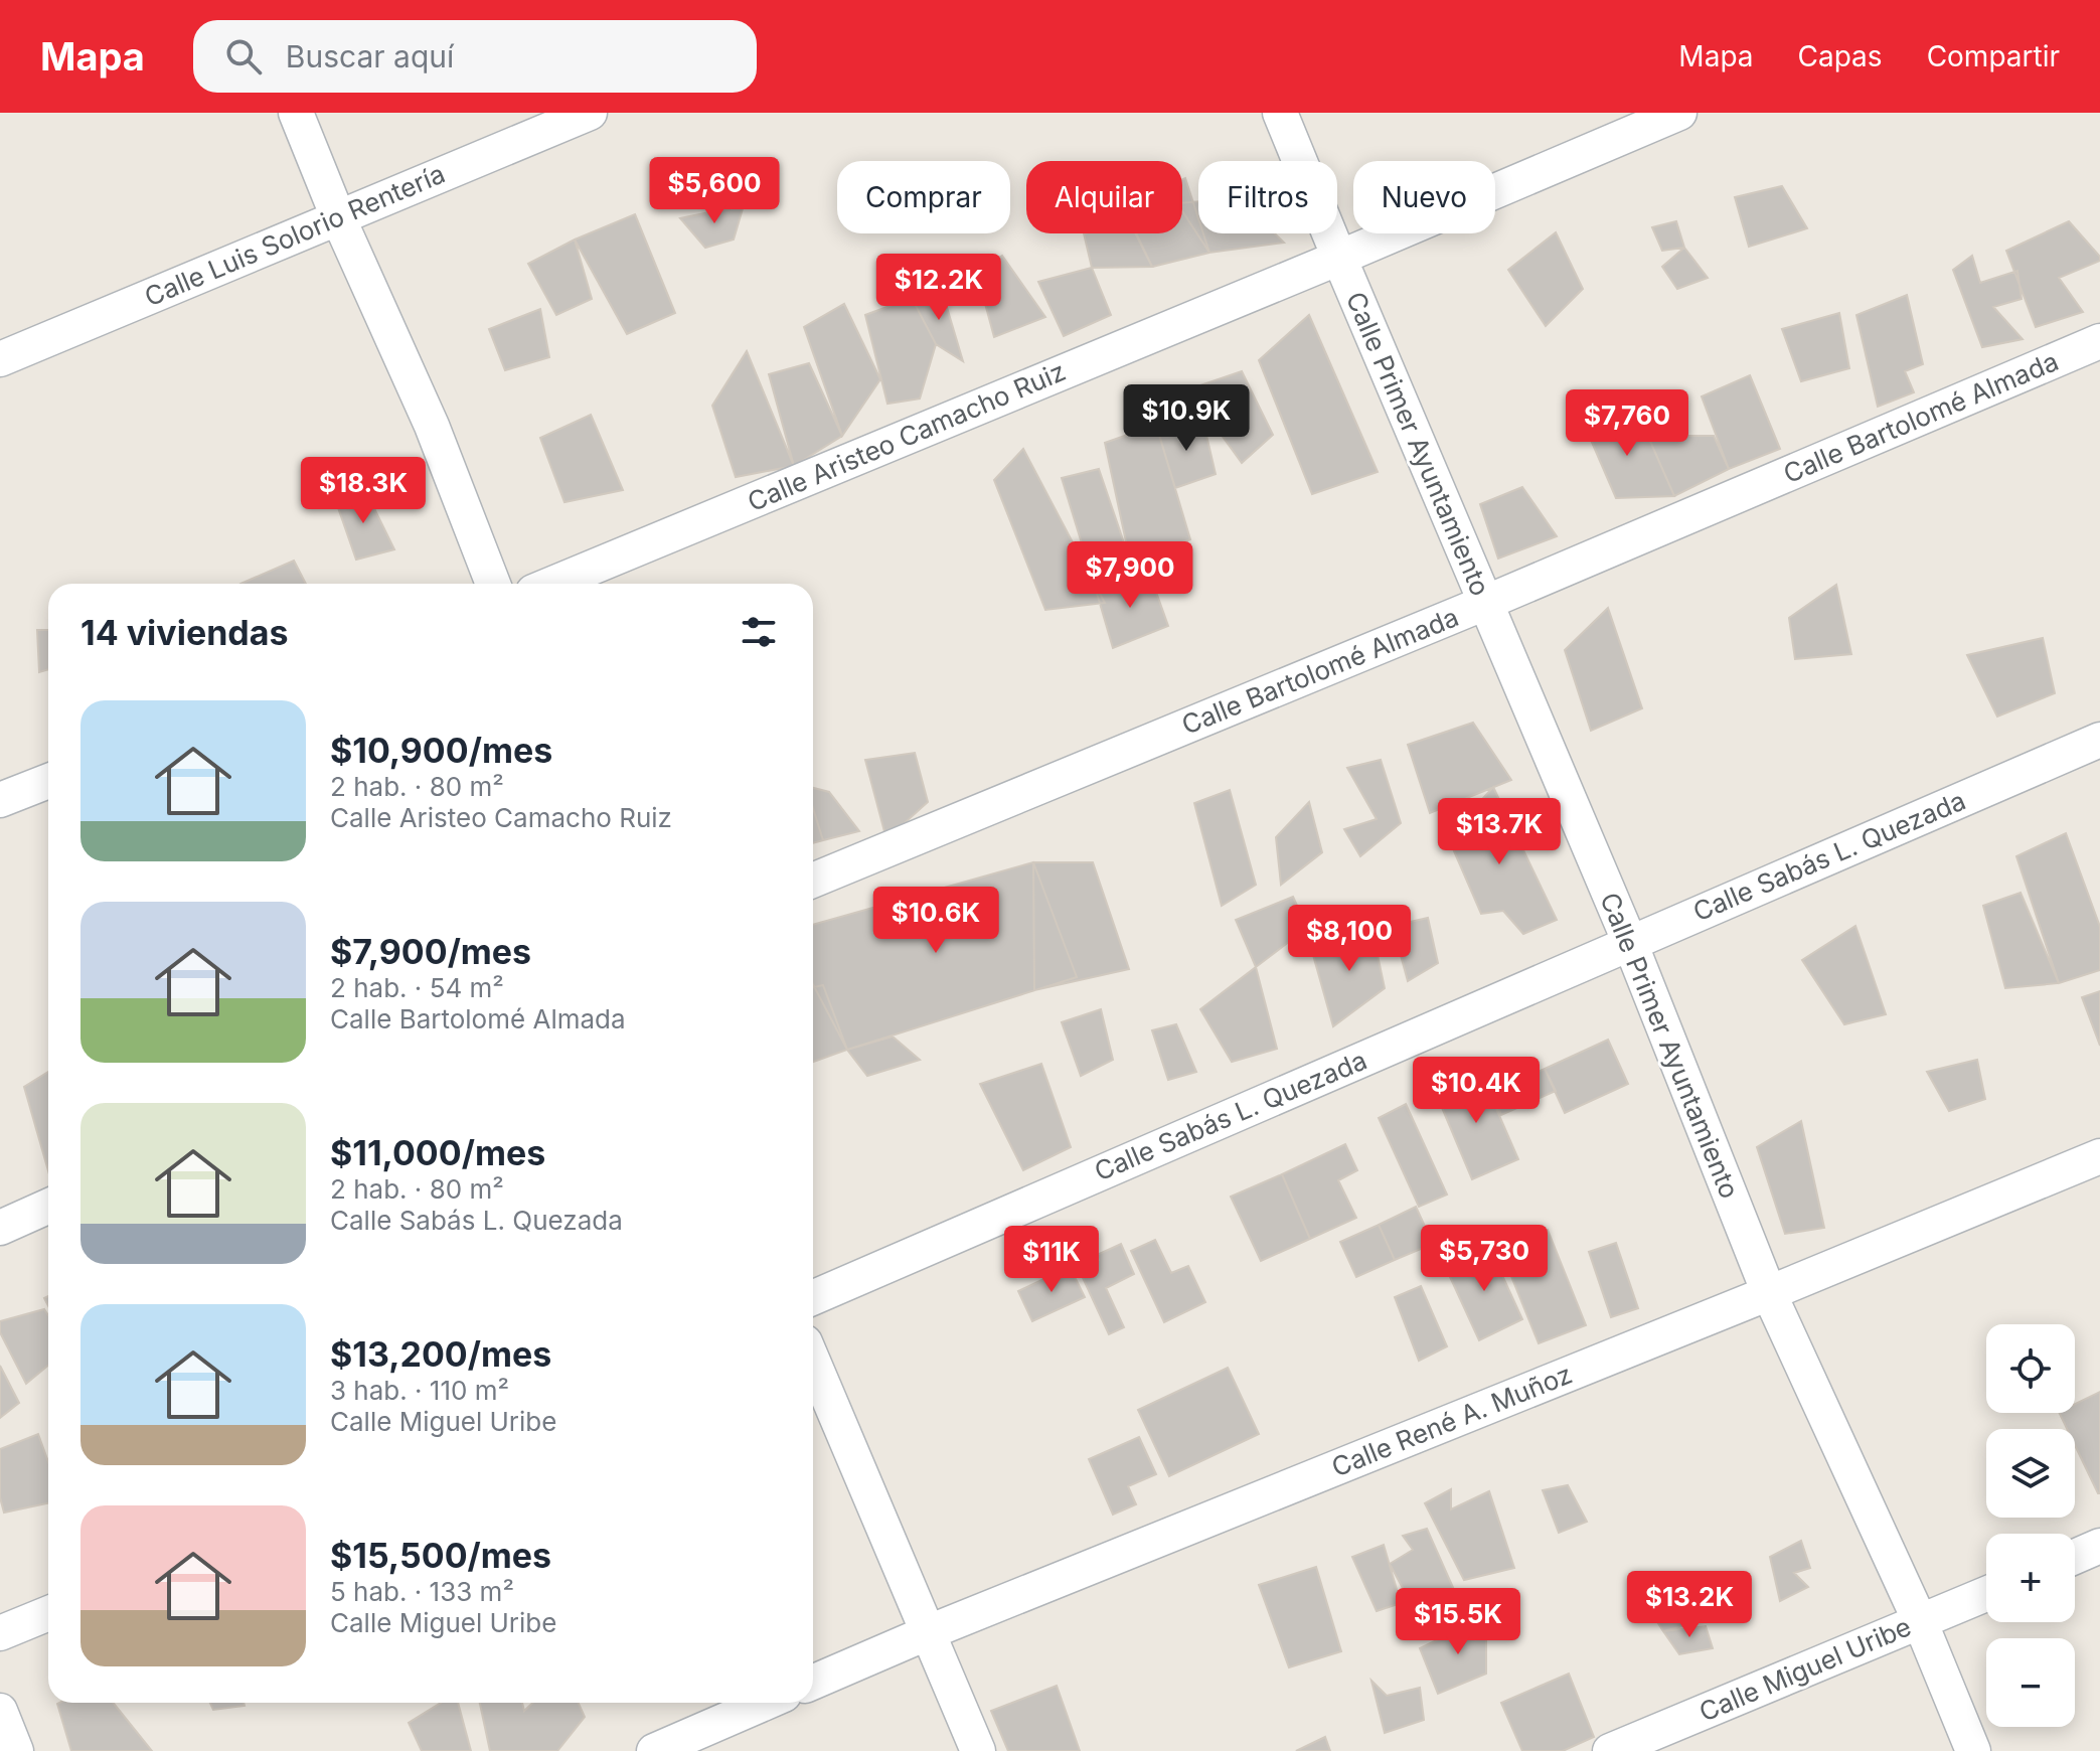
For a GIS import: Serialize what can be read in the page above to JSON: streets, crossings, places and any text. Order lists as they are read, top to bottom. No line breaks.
{"streets":{"street":["Calle Luis Solorio Rentería","Calle Bartolomé Almada","Calle Aristeo Camacho Ruiz","Calle Primer Ayuntamiento","Calle Sabás L. Quezada","Calle René A. Muñoz","Calle Miguel Uribe"]},"crossings":[["Calle Bartolomé Almada","Calle Primer Ayuntamiento"],["Calle Aristeo Camacho Ruiz","Calle Primer Ayuntamiento"],["Calle Primer Ayuntamiento","Calle Sabás L. Quezada"],["Calle Primer Ayuntamiento","Calle René A. Muñoz"],["Calle Primer Ayuntamiento","Calle Miguel Uribe"]],"page":{"header":"Mapa","search":"Buscar aquí","nav":["Mapa","Capas","Compartir"],"price":["$5,600","$12.2K","$10.9K","$7,760","$18.3K","$7,900","$13.7K","$10.6K","$8,100","$10.4K","$5,730","$11K","$13.2K","$15.5K"],"chip":["Comprar","Alquilar","Filtros","Nuevo"],"heading":"14 viviendas","list":[{"name":"$10,900/mes","note":"2 hab. · 80 m² · Calle Aristeo Camacho Ruiz"},{"name":"$7,900/mes","note":"2 hab. · 54 m² · Calle Bartolomé Almada"},{"name":"$11,000/mes","note":"2 hab. · 80 m² · Calle Sabás L. Quezada"},{"name":"$13,200/mes","note":"3 hab. · 110 m² · Calle Miguel Uribe"},{"name":"$15,500/mes","note":"5 hab. · 133 m² · Calle Miguel Uribe"}],"map_buttons":["+","−"]}}
